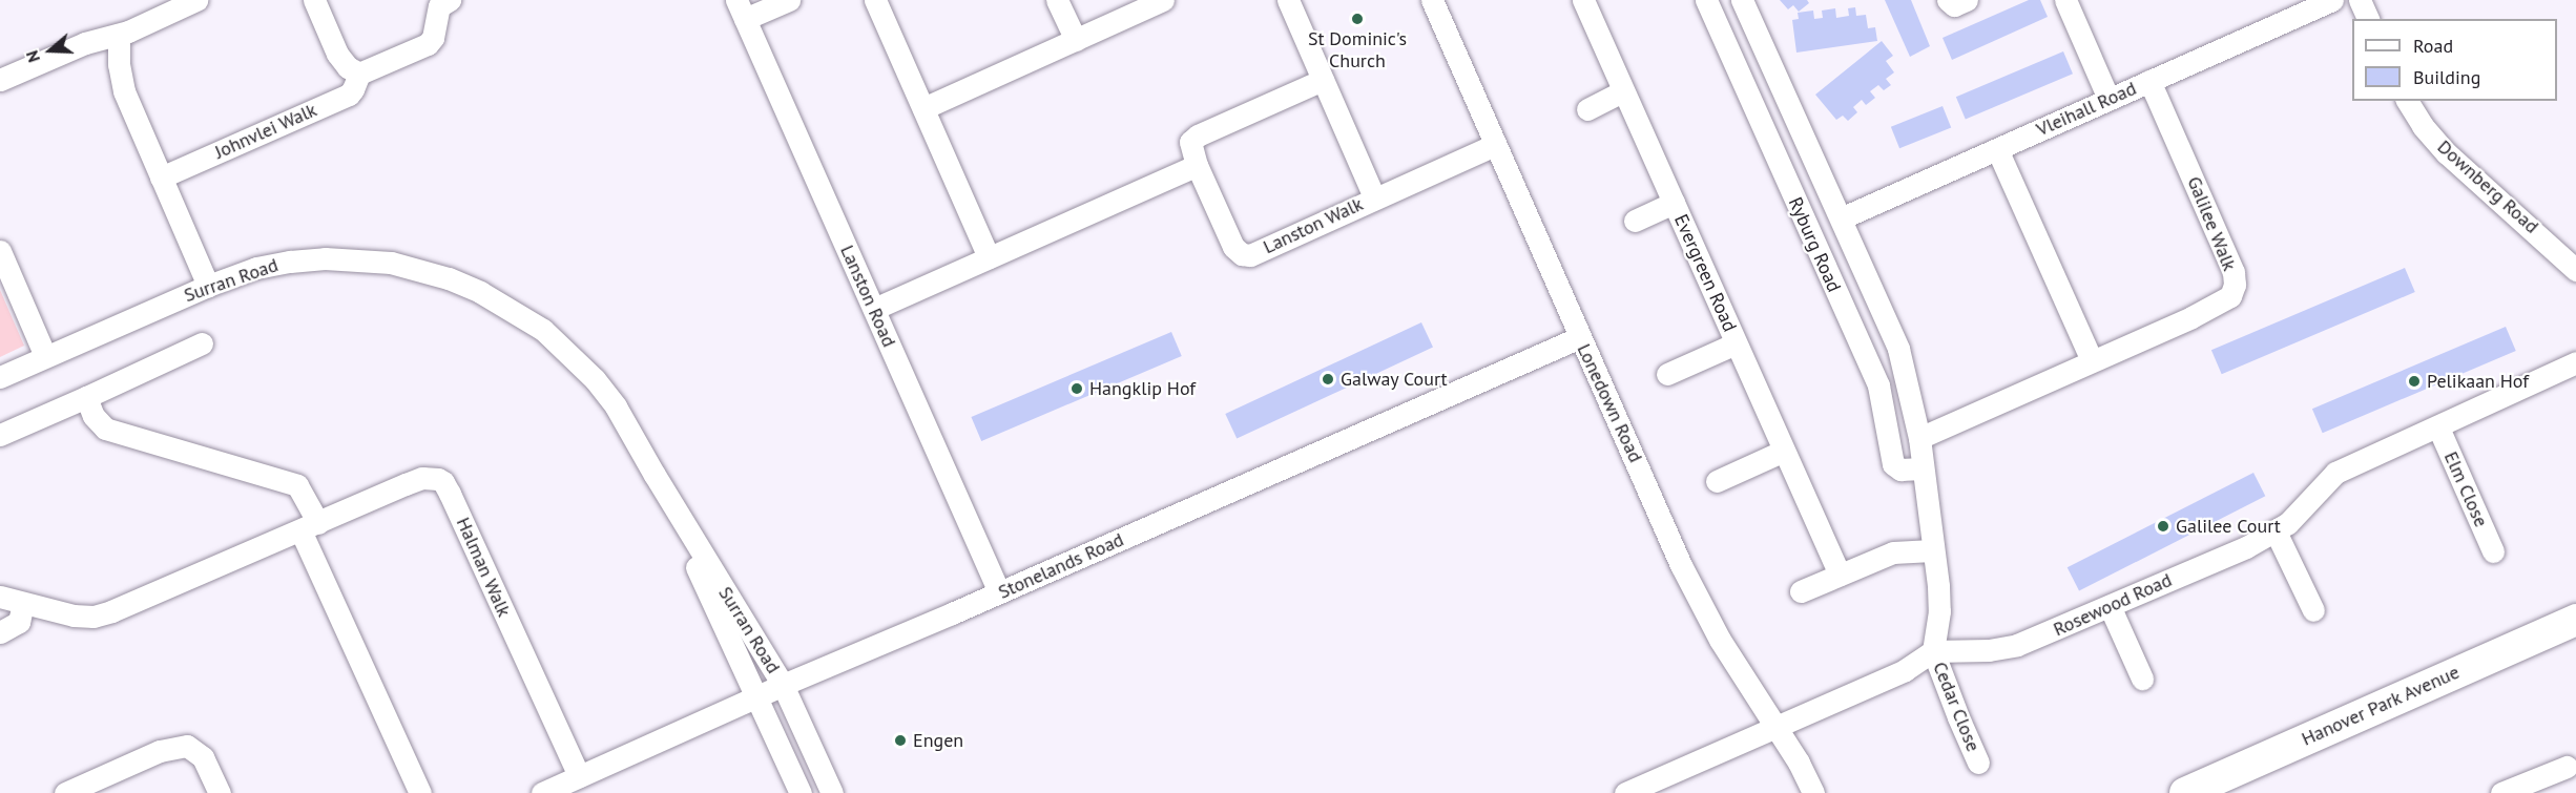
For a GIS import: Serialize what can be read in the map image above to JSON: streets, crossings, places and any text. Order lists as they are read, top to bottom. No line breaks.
{"streets":{"street":["Vleihall Road","Johnvlei Walk","Downberg Road","Galilee Walk","Lanston Walk","Ryburg Road","Evergreen Road","Surran Road","Lanston Road","Lonedown Road","Elm Close","Stonelands Road","Halman Walk","Rosewood Road","Hanover Park Avenue","Cedar Close"]},"crossings":[["Vleihall Road","Galilee Walk"],["Vleihall Road","Ryburg Road"],["Galilee Walk","Ryburg Road"],["Lanston Walk","Lonedown Road"],["Ryburg Road","Rosewood Road"],["Ryburg Road","Cedar Close"],["Surran Road","Stonelands Road"],["Lanston Road","Stonelands Road"],["Lonedown Road","Stonelands Road"],["Elm Close","Rosewood Road"],["Stonelands Road","Halman Walk"],["Rosewood Road","Cedar Close"]],"places":["St Dominic's Church","Galway Court","Pelikaan Hof","Hangklip Hof","Galilee Court","Engen"],"legend":["Road","Building"],"north":"left"}
